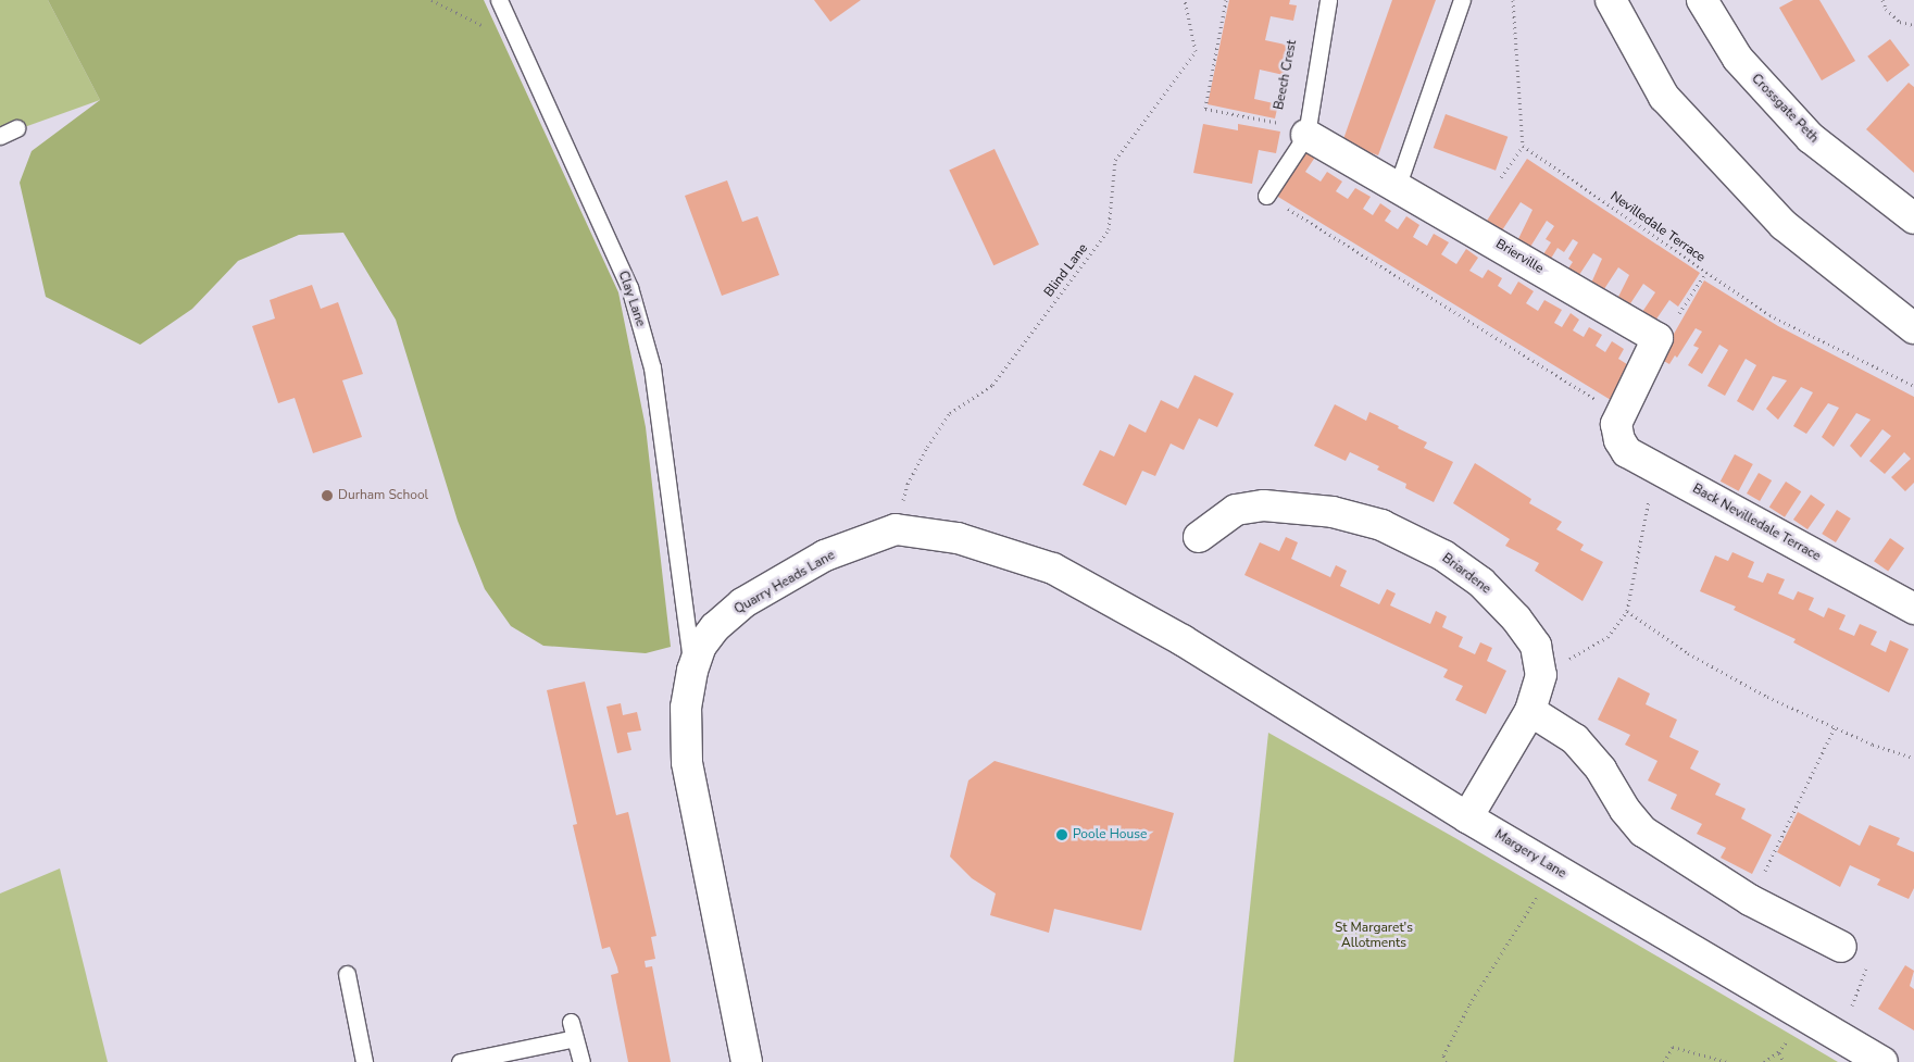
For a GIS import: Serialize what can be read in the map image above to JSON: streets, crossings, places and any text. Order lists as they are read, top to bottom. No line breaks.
{"streets":{"main road":["Crossgate Peth","Brierville","Back Nevilledale Terrace","Briardene","Quarry Heads Lane","Margery Lane"],"lane":["Clay Lane"],"path":["Beech Crest","Nevilledale Terrace","Blind Lane"]},"crossings":[["Beech Crest","Brierville"],["Blind Lane","Quarry Heads Lane"],["Clay Lane","Quarry Heads Lane"],["Briardene","Margery Lane"],["Quarry Heads Lane","Margery Lane"]],"parks":["St Margaret's Allotments"],"places":["Durham School","Poole House"]}
